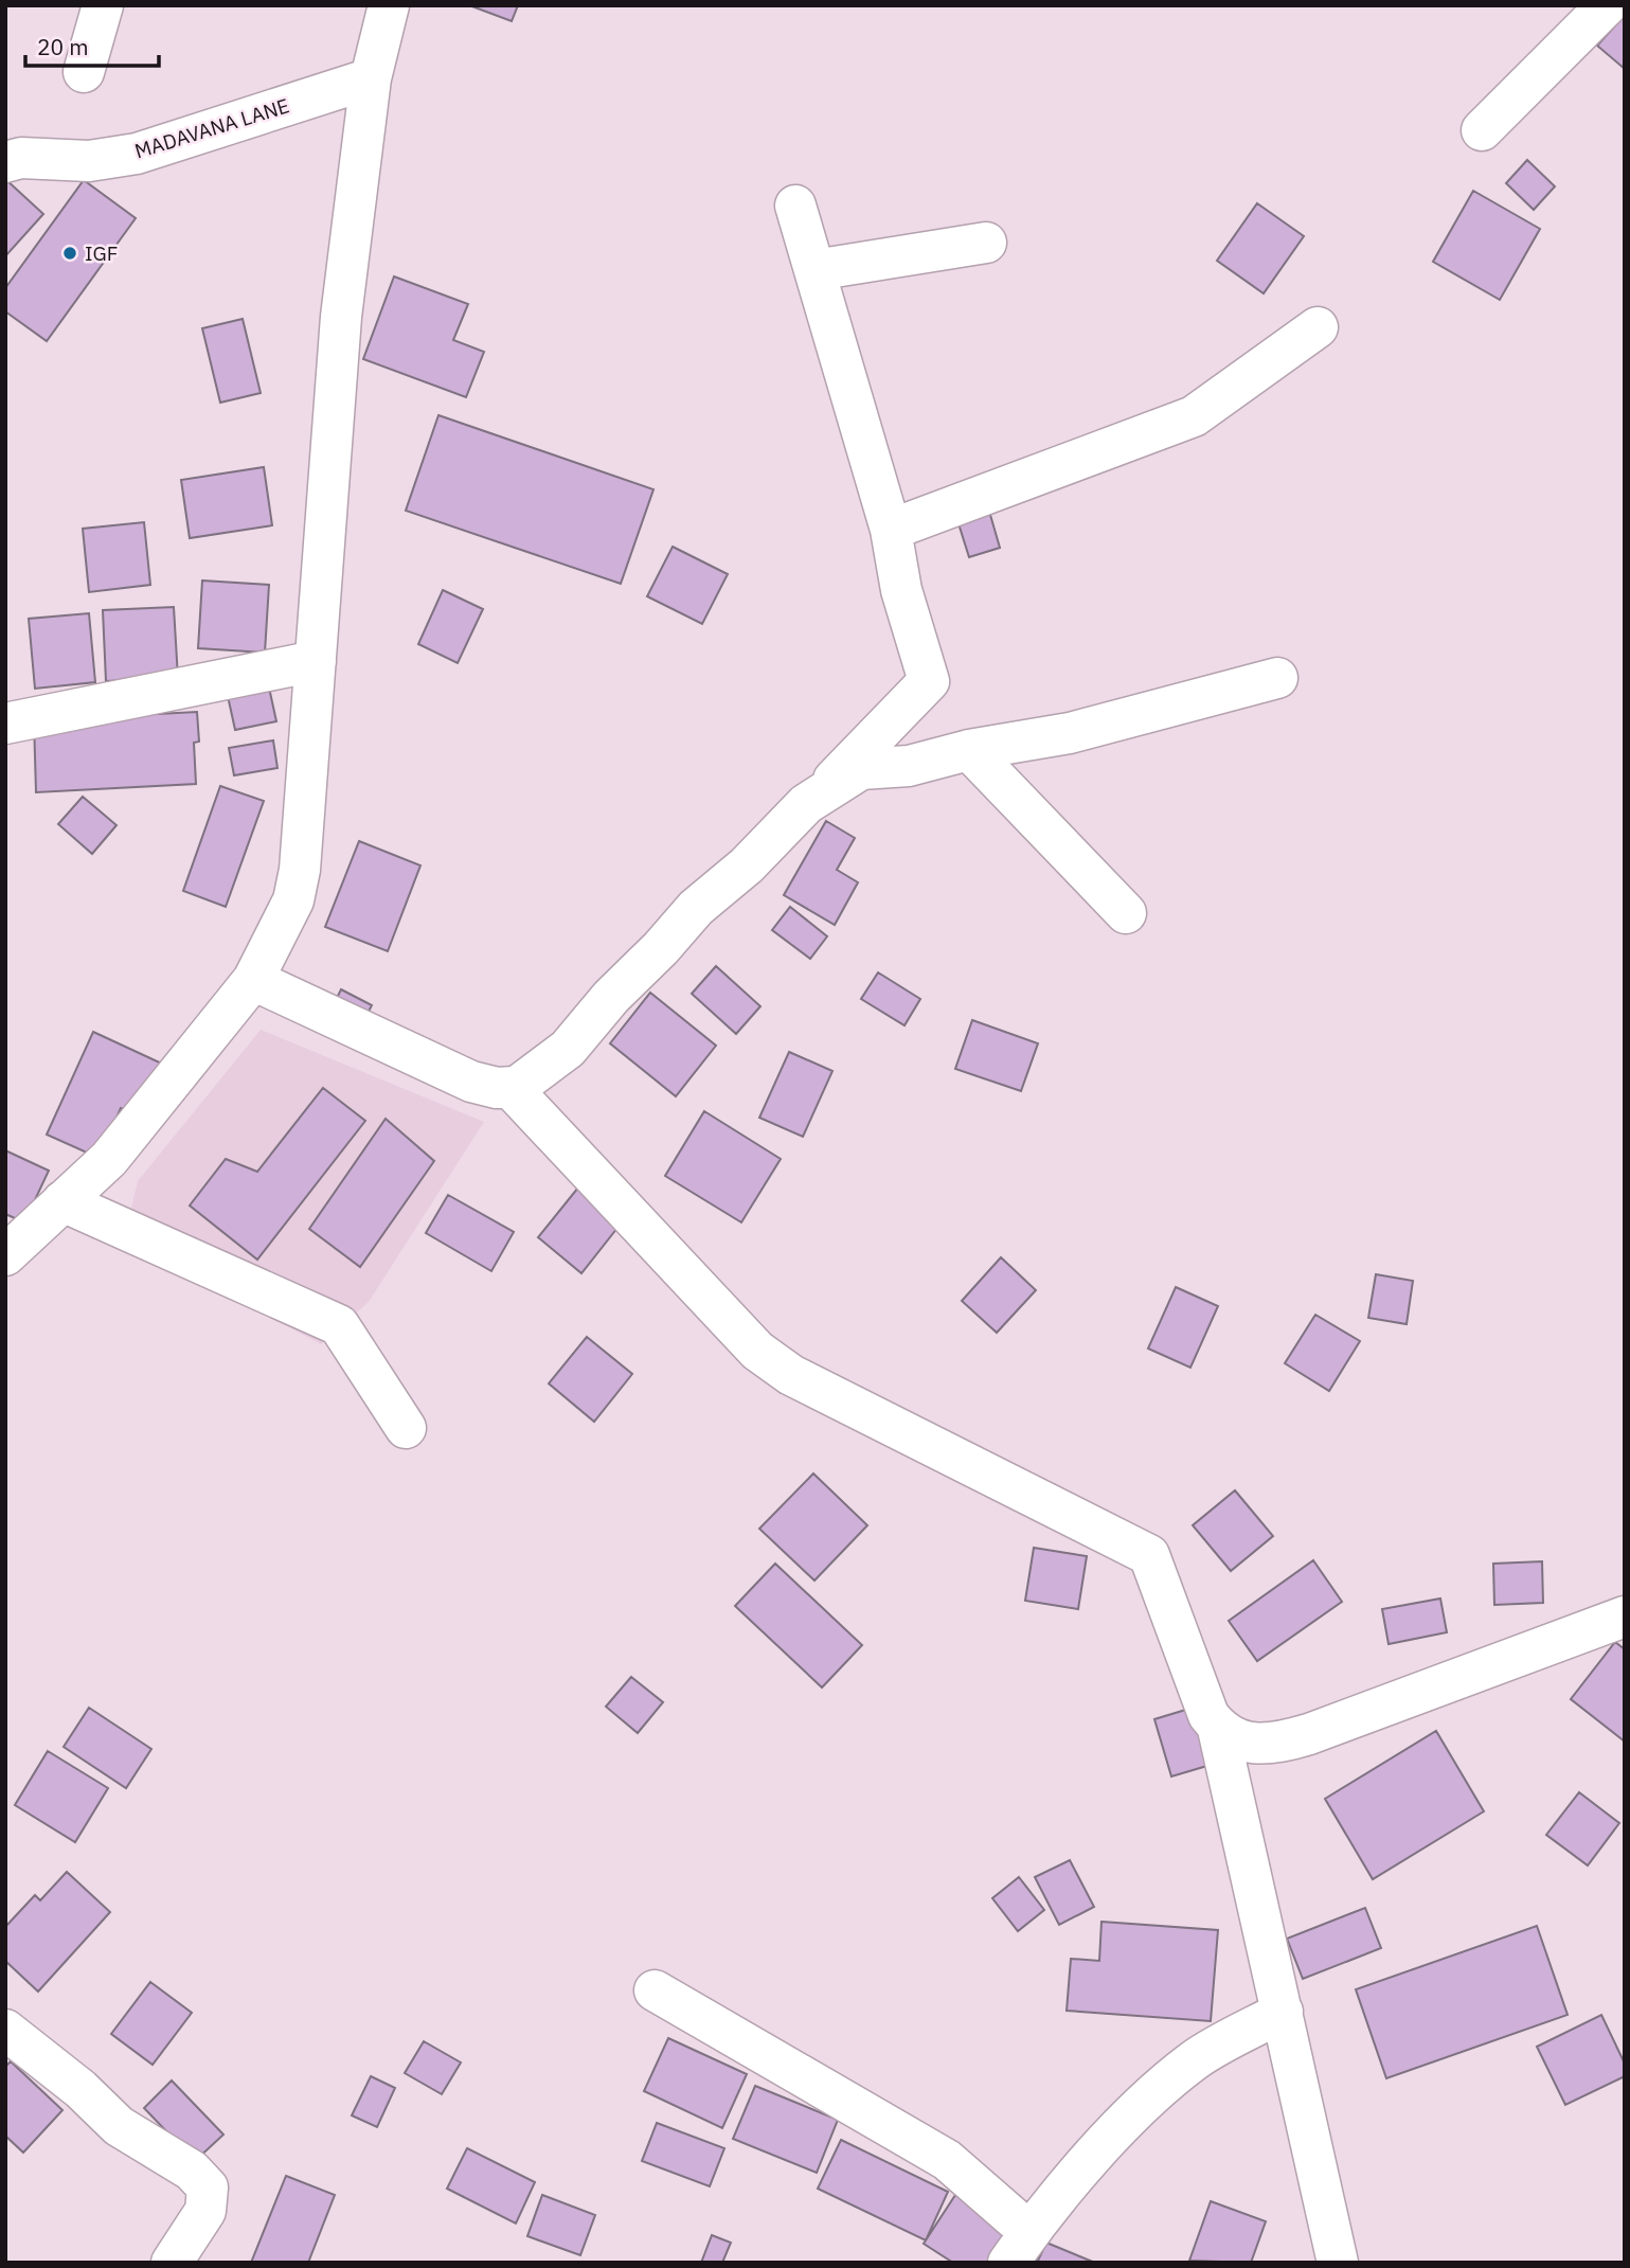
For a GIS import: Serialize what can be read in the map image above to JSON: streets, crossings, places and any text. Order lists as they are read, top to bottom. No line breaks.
{"streets":{"street":["MADAVANA LANE"]},"places":["IGF"],"scale_bar":"20 m"}
